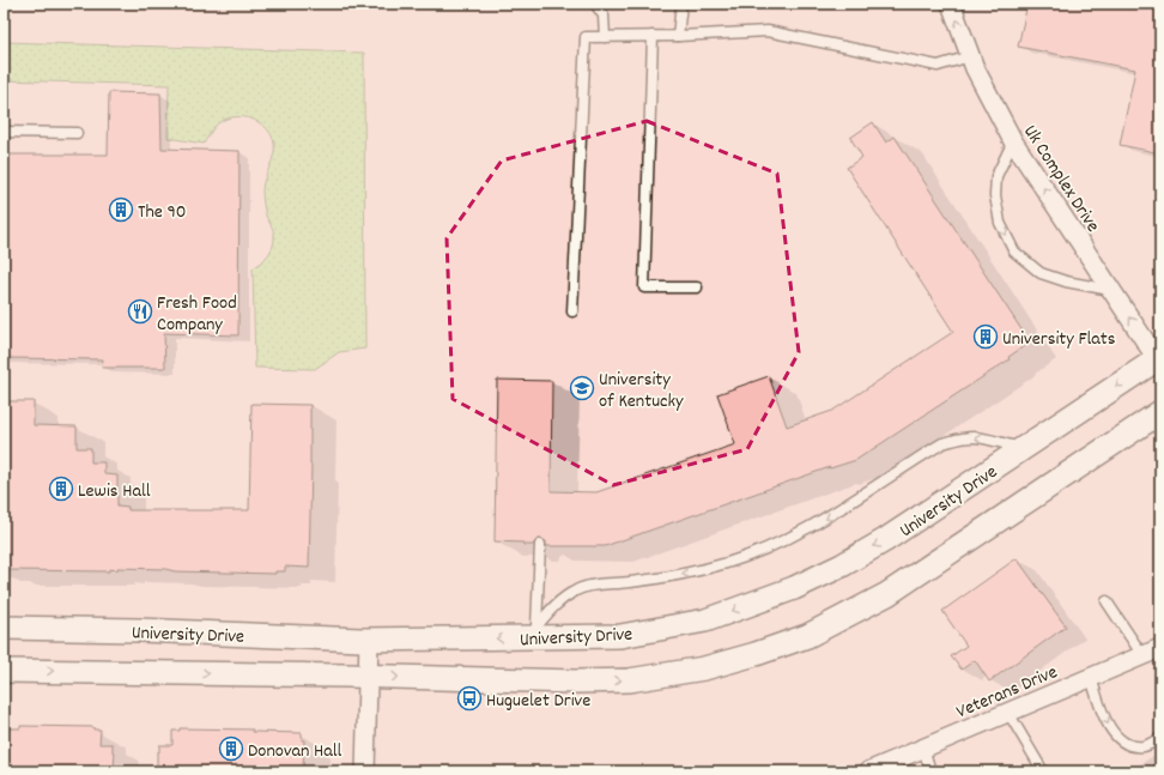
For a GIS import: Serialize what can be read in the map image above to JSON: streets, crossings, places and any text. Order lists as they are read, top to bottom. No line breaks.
{"streets":{"street":["Uk Complex Drive","University Drive","Veterans Drive"]},"crossings":[["Uk Complex Drive","University Drive"]],"one_way":["Uk Complex Drive"],"places":{"building":["The 90","University Flats","Lewis Hall","Donovan Hall"],"restaurant":["Fresh Food Company"],"school or university":["University of Kentucky"],"bus stop":["Huguelet Drive"]}}
